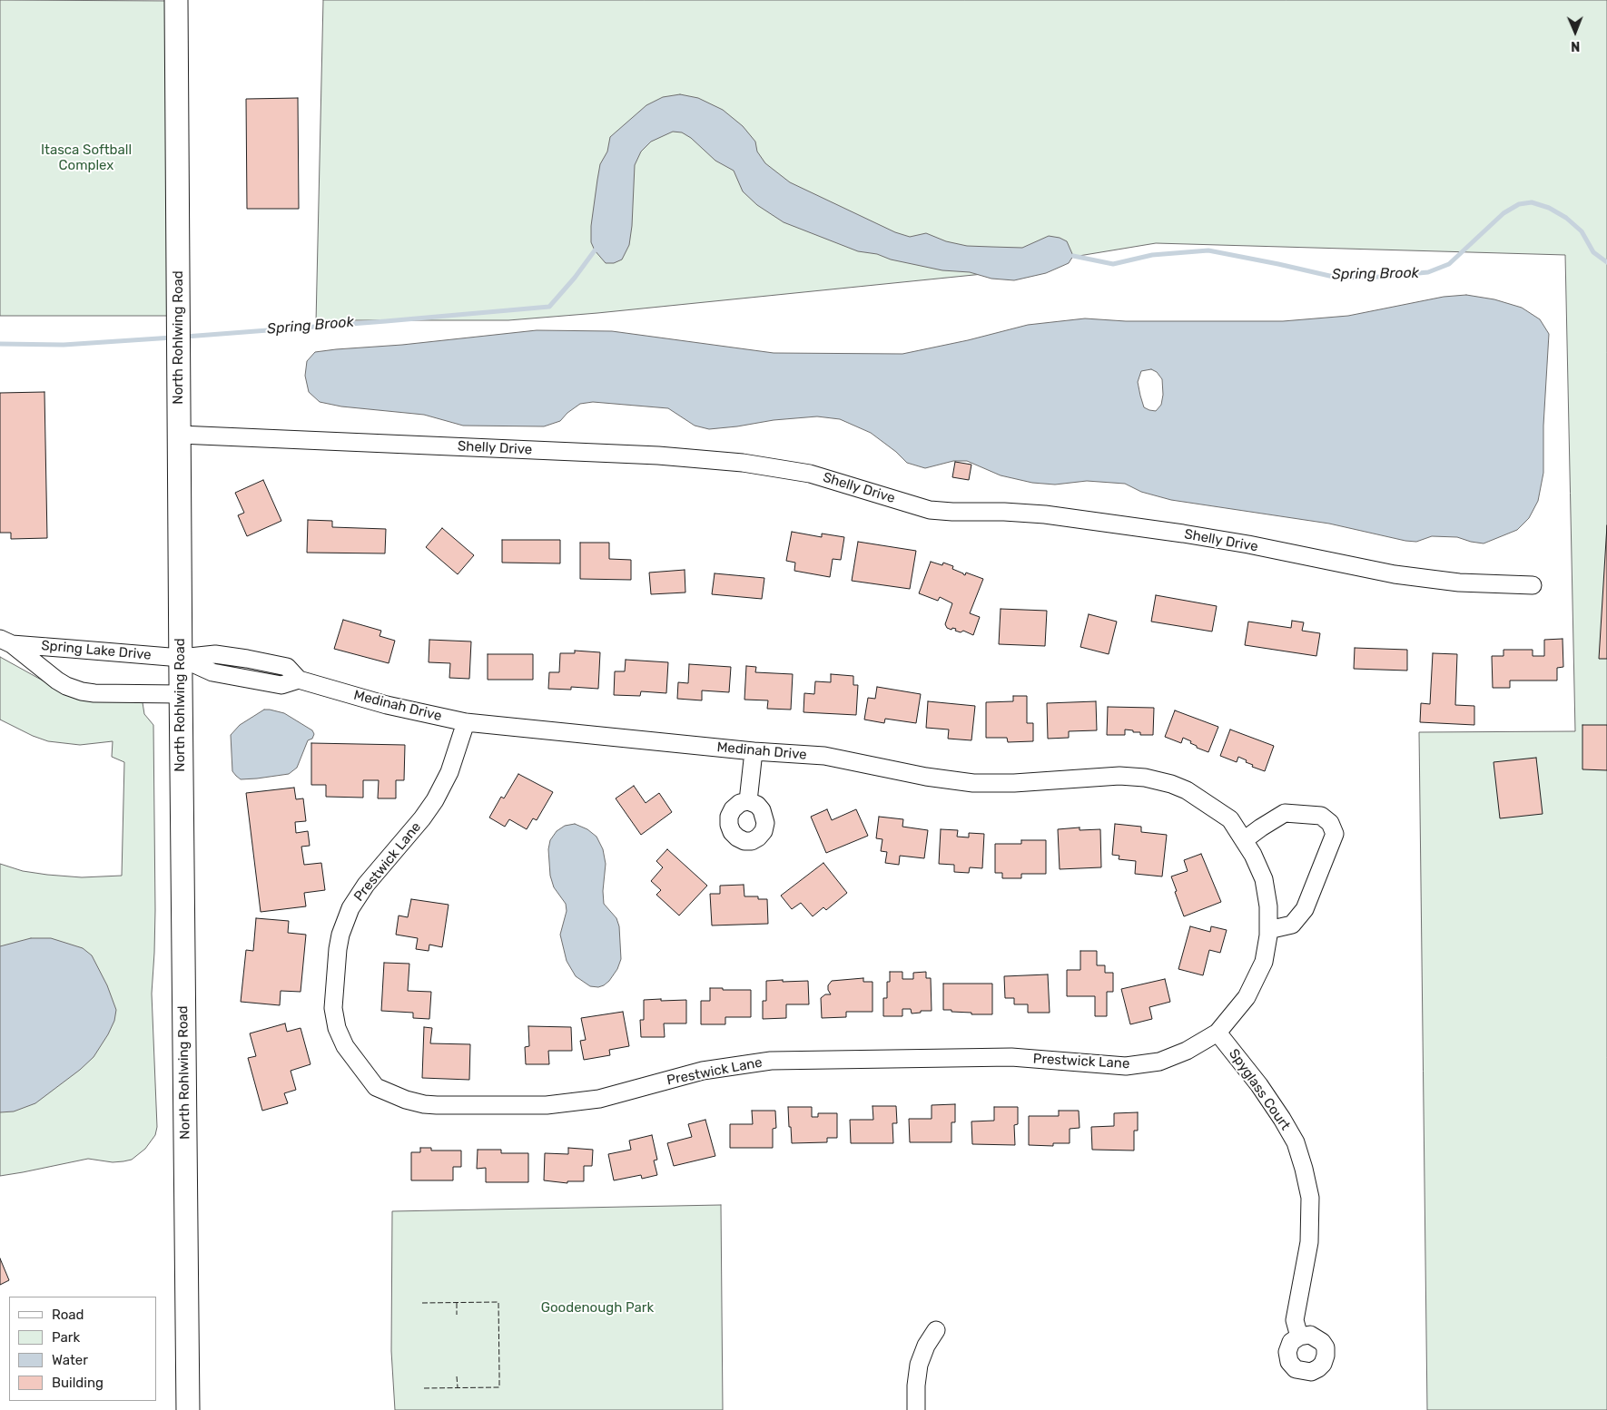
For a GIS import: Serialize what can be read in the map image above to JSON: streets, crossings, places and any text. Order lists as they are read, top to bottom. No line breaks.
{"streets":{"main road":["North Rohlwing Road"],"street":["Shelly Drive","Spring Lake Drive","Medinah Drive","Prestwick Lane","Spyglass Court"]},"crossings":[["North Rohlwing Road","Shelly Drive"],["North Rohlwing Road","Spring Lake Drive"],["North Rohlwing Road","Medinah Drive"],["Spring Lake Drive","Medinah Drive"],["Medinah Drive","Prestwick Lane"],["Prestwick Lane","Spyglass Court"]],"water":["Spring Brook"],"parks":["Itasca Softball Complex","Goodenough Park"],"legend":["Road","Park","Water","Building"],"north":"bottom"}
